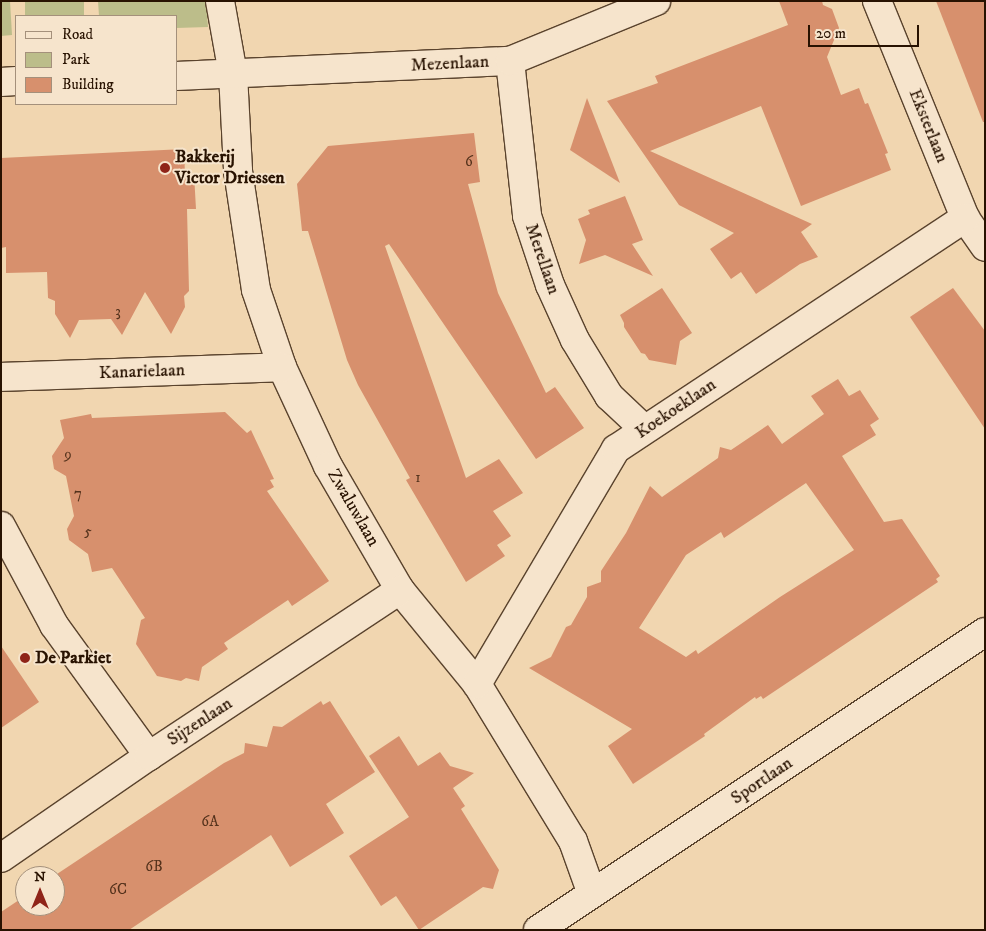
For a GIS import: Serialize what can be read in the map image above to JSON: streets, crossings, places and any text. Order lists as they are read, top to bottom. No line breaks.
{"streets":{"street":["Mezenlaan","Eksterlaan","Merellaan","Kanarielaan","Koekoeklaan","Zwaluwlaan","Sijzenlaan","Sportlaan"]},"crossings":[["Mezenlaan","Merellaan"],["Mezenlaan","Zwaluwlaan"],["Eksterlaan","Koekoeklaan"],["Merellaan","Koekoeklaan"],["Kanarielaan","Zwaluwlaan"],["Koekoeklaan","Zwaluwlaan"],["Zwaluwlaan","Sijzenlaan"],["Zwaluwlaan","Sportlaan"]],"places":["Bakkerij Victor Driessen","De Parkiet"],"house_numbers":["6","3","9","1","7","5","6A","6B","6C"],"legend":["Road","Park","Building"],"scale_bar":"20 m","north":"top"}
